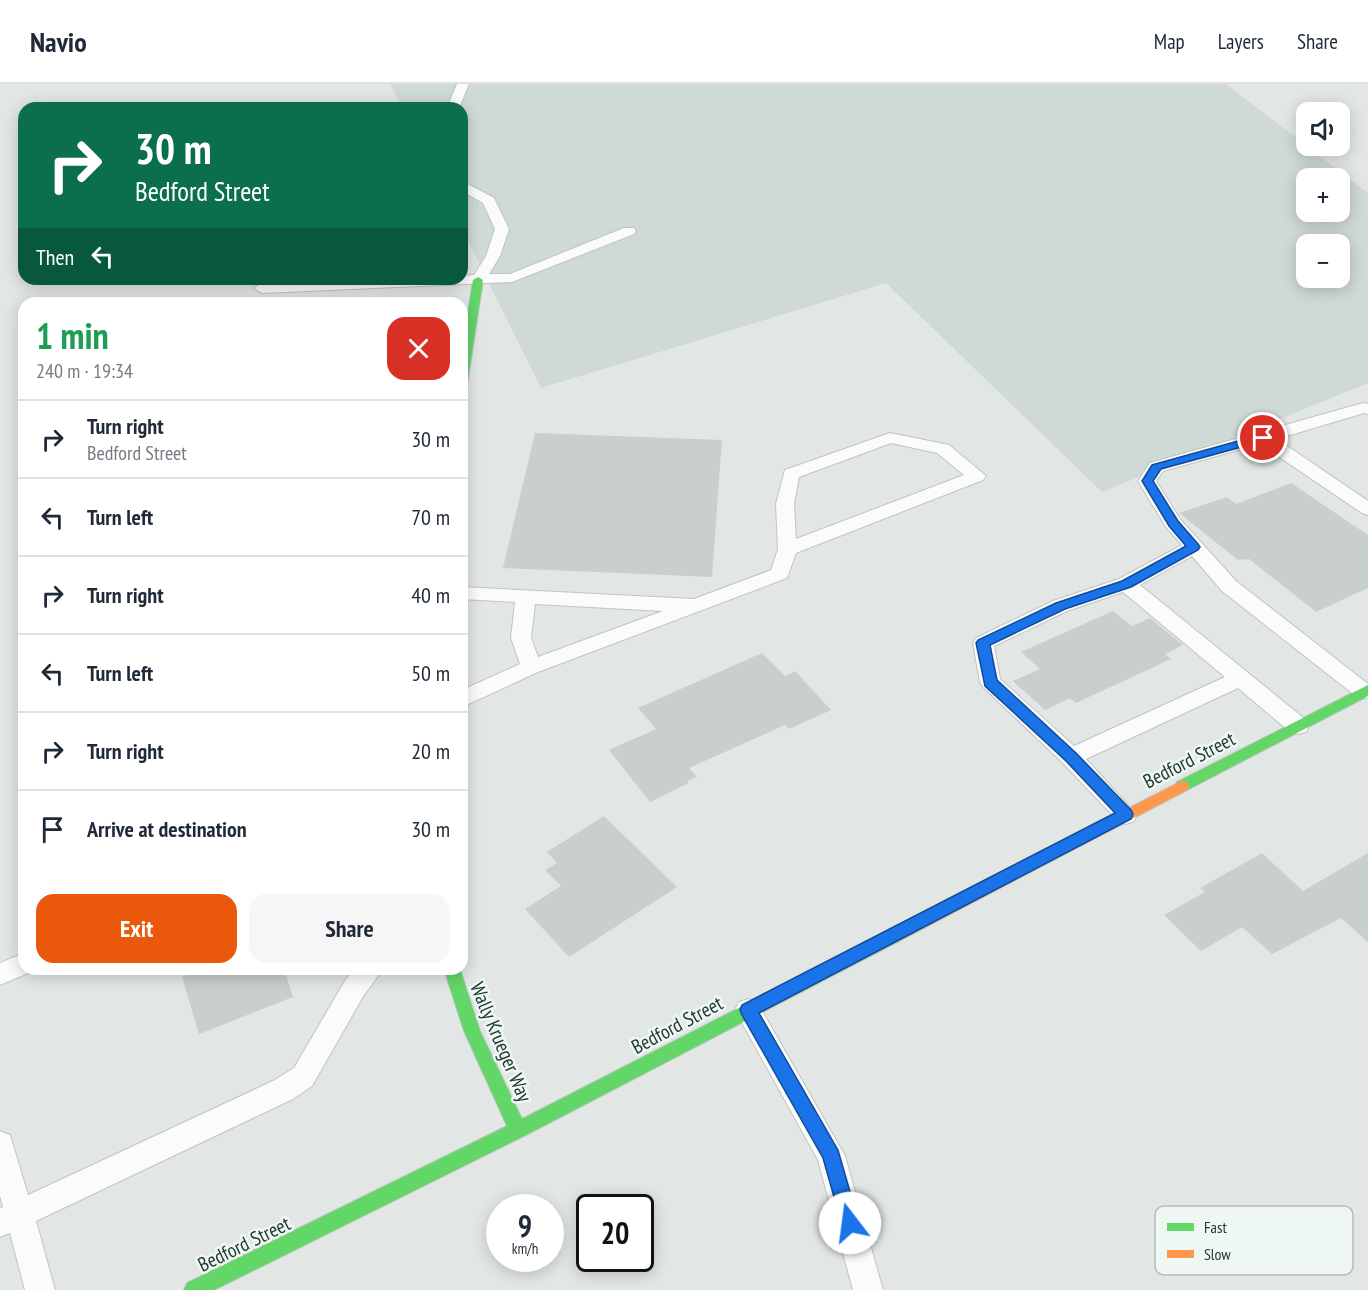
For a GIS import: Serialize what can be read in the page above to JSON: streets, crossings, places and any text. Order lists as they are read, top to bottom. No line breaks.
{"streets":{"main road":["Bedford Street","Wally Krueger Way"]},"crossings":[["Bedford Street","Wally Krueger Way"]],"legend":["Fast","Slow"],"page":{"header":"Navio","nav":["Map","Layers","Share"],"map_buttons":["+","−"],"turn":["30 m","Bedford Street"],"then":"Then","heading":["1 min","240 m · 19:34"],"list":[{"name":"Turn right","note":"Bedford Street","value":"30 m"},{"name":"Turn left","value":"70 m"},{"name":"Turn right","value":"40 m"},{"name":"Turn left","value":"50 m"},{"name":"Turn right","value":"20 m"},{"name":"Arrive at destination","value":"30 m"}],"buttons":["Exit","Share"],"speed":"9 km/h","limit":"20"}}
